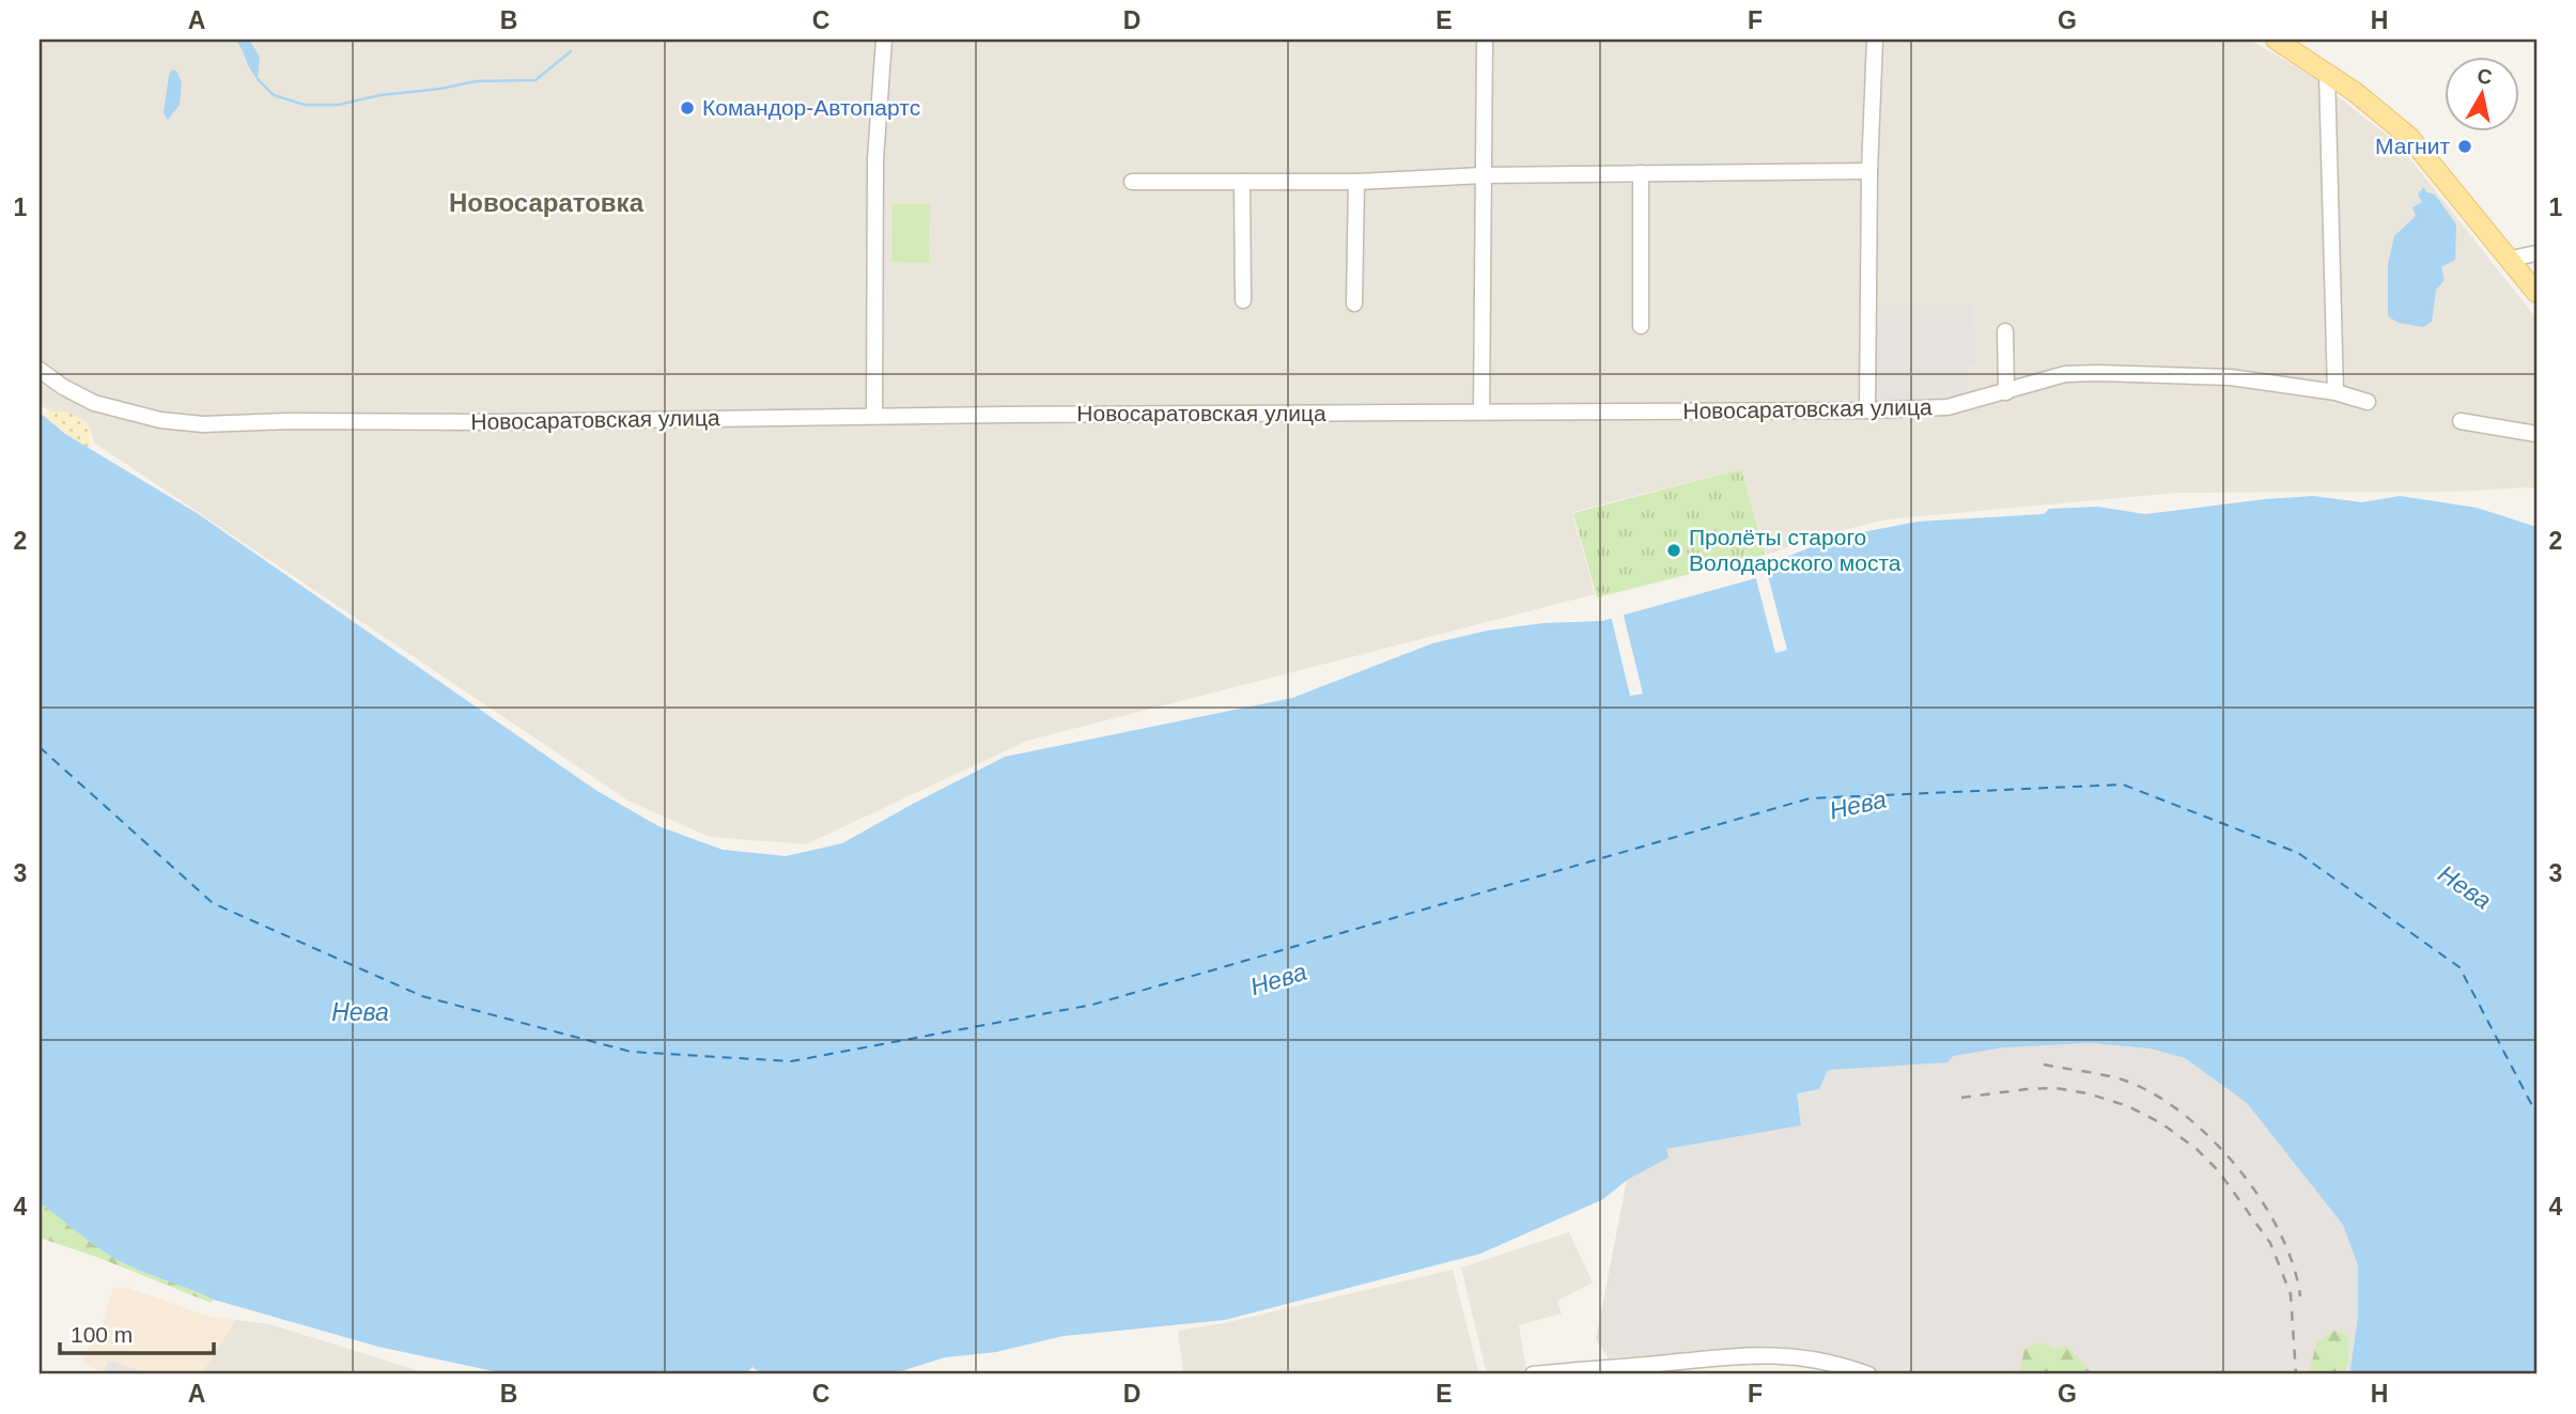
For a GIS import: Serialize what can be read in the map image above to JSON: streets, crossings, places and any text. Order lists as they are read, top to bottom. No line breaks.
{"streets":{"street":["Новосаратовская улица"]},"districts":["Новосаратовка"],"water":["Нева"],"places":["Командор-Автопартс","Магнит","Пролёты старого Володарского моста"],"scale_bar":"100 m","north":"top","grid":{"columns":["A","B","C","D","E","F","G","H"],"rows":["1","2","3","4"]}}
